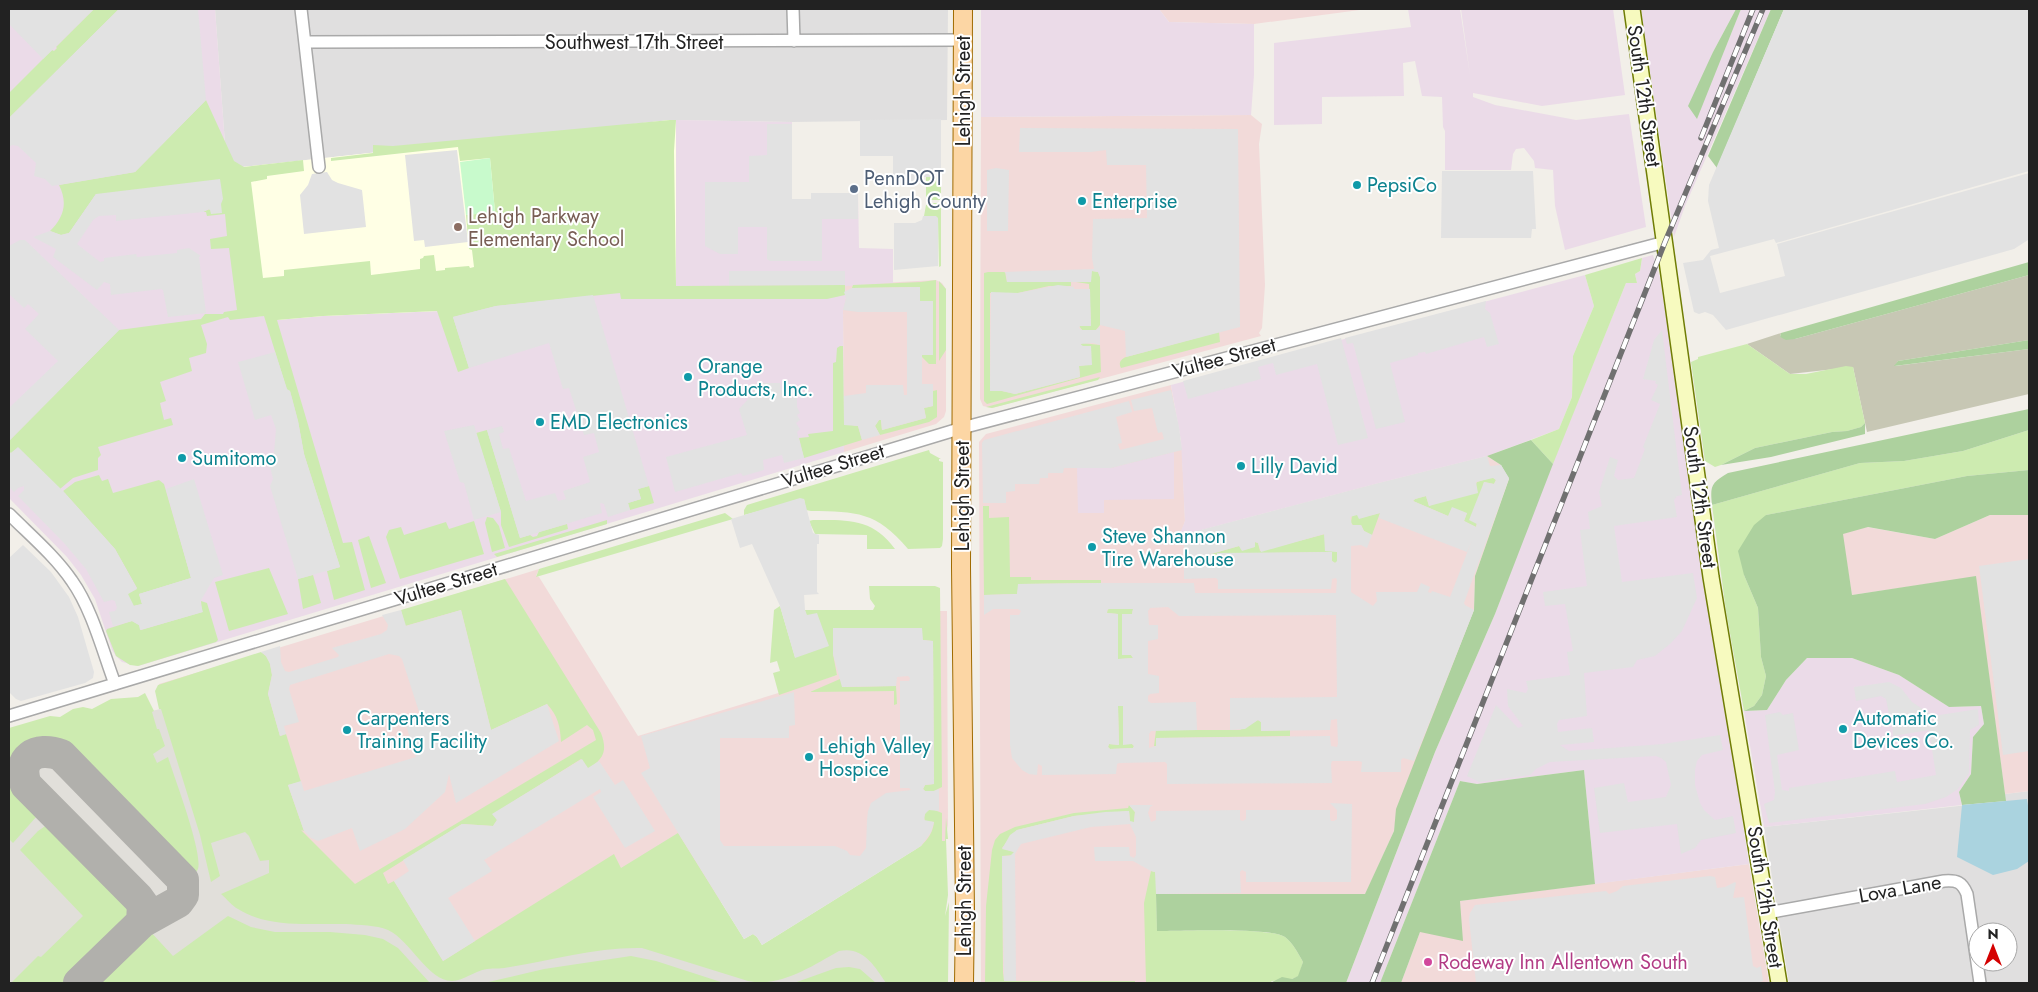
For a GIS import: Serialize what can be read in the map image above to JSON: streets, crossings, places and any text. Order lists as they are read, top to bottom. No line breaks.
{"streets":{"main road":["Lehigh Street"],"street":["Southwest 17th Street","South 12th Street","Vultee Street","Lova Lane"]},"crossings":[["Southwest 17th Street","Lehigh Street"],["Lehigh Street","Vultee Street"],["South 12th Street","Vultee Street"],["South 12th Street","Lova Lane"]],"places":["PepsiCo","PennDOT Lehigh County","Enterprise","Lehigh Parkway Elementary School","Orange Products, Inc.","EMD Electronics","Sumitomo","Lilly David","Steve Shannon Tire Warehouse","Automatic Devices Co.","Carpenters Training Facility","Lehigh Valley Hospice","Rodeway Inn Allentown South"],"north":"top"}
